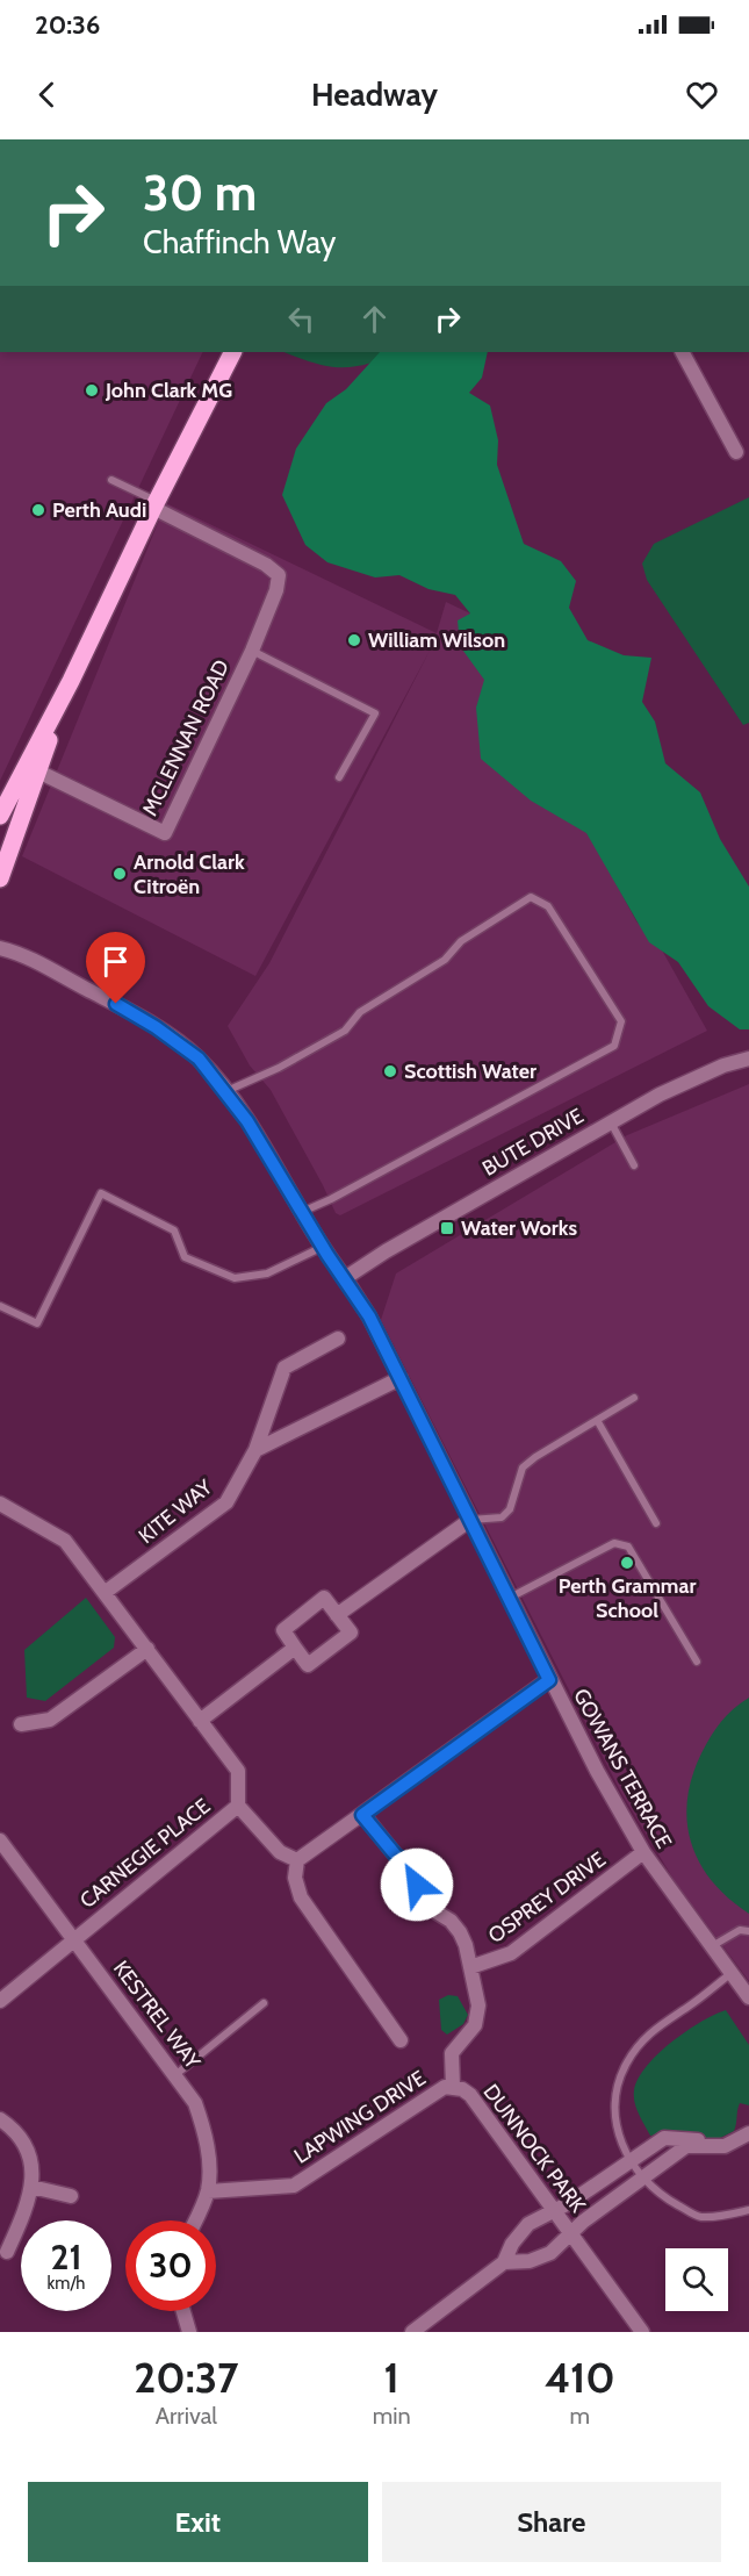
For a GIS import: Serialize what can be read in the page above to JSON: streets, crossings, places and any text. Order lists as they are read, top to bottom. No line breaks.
{"streets":{"street":["MCLENNAN ROAD","BUTE DRIVE","KITE WAY","GOWANS TERRACE","CARNEGIE PLACE","OSPREY DRIVE","KESTREL WAY","LAPWING DRIVE","DUNNOCK PARK"]},"crossings":[["BUTE DRIVE","GOWANS TERRACE"],["KITE WAY","CARNEGIE PLACE"],["GOWANS TERRACE","OSPREY DRIVE"],["CARNEGIE PLACE","KESTREL WAY"],["OSPREY DRIVE","DUNNOCK PARK"],["KESTREL WAY","LAPWING DRIVE"],["LAPWING DRIVE","DUNNOCK PARK"]],"places":{"other":["John Clark MG","Perth Audi","William Wilson","Arnold Clark Citroën","Scottish Water","Perth Grammar School"],"transit":["Water Works"]},"page":{"status":"20:36","header":"Headway","turn":["30 m","Chaffinch Way"],"speed":"21 km/h","limit":"30","eta":["20:37","Arrival","1","min","410","m"],"buttons":["Exit","Share"]}}
